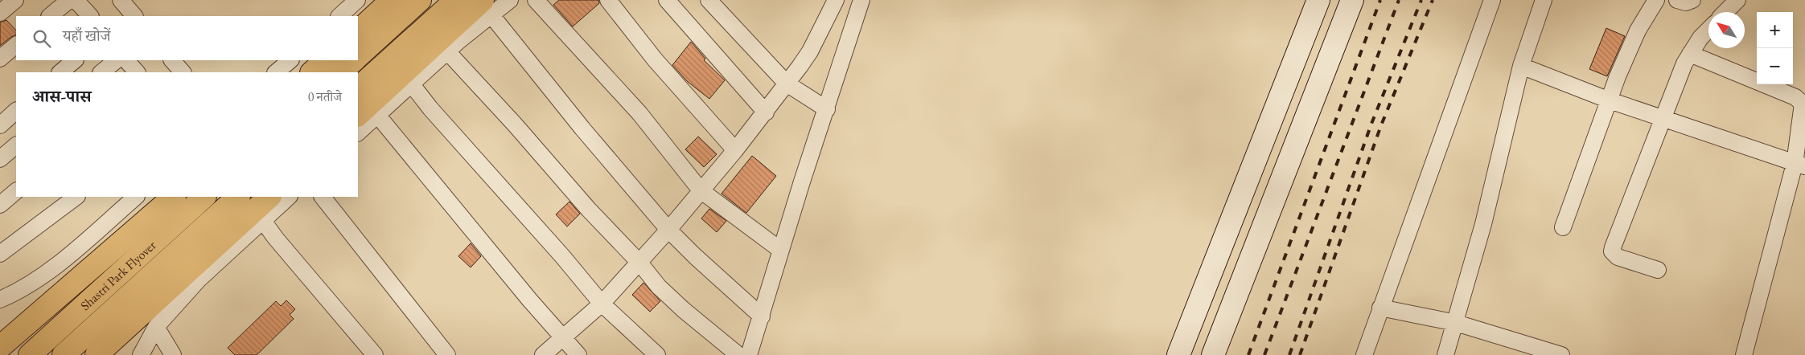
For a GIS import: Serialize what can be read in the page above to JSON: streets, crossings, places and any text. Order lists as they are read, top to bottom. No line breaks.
{"streets":{"highway":["Shastri Park Flyover"]},"north":"top left","page":{"map_buttons":["+","−"],"search":"यहाँ खोजें","heading":["आस-पास","0 नतीजे"]}}
